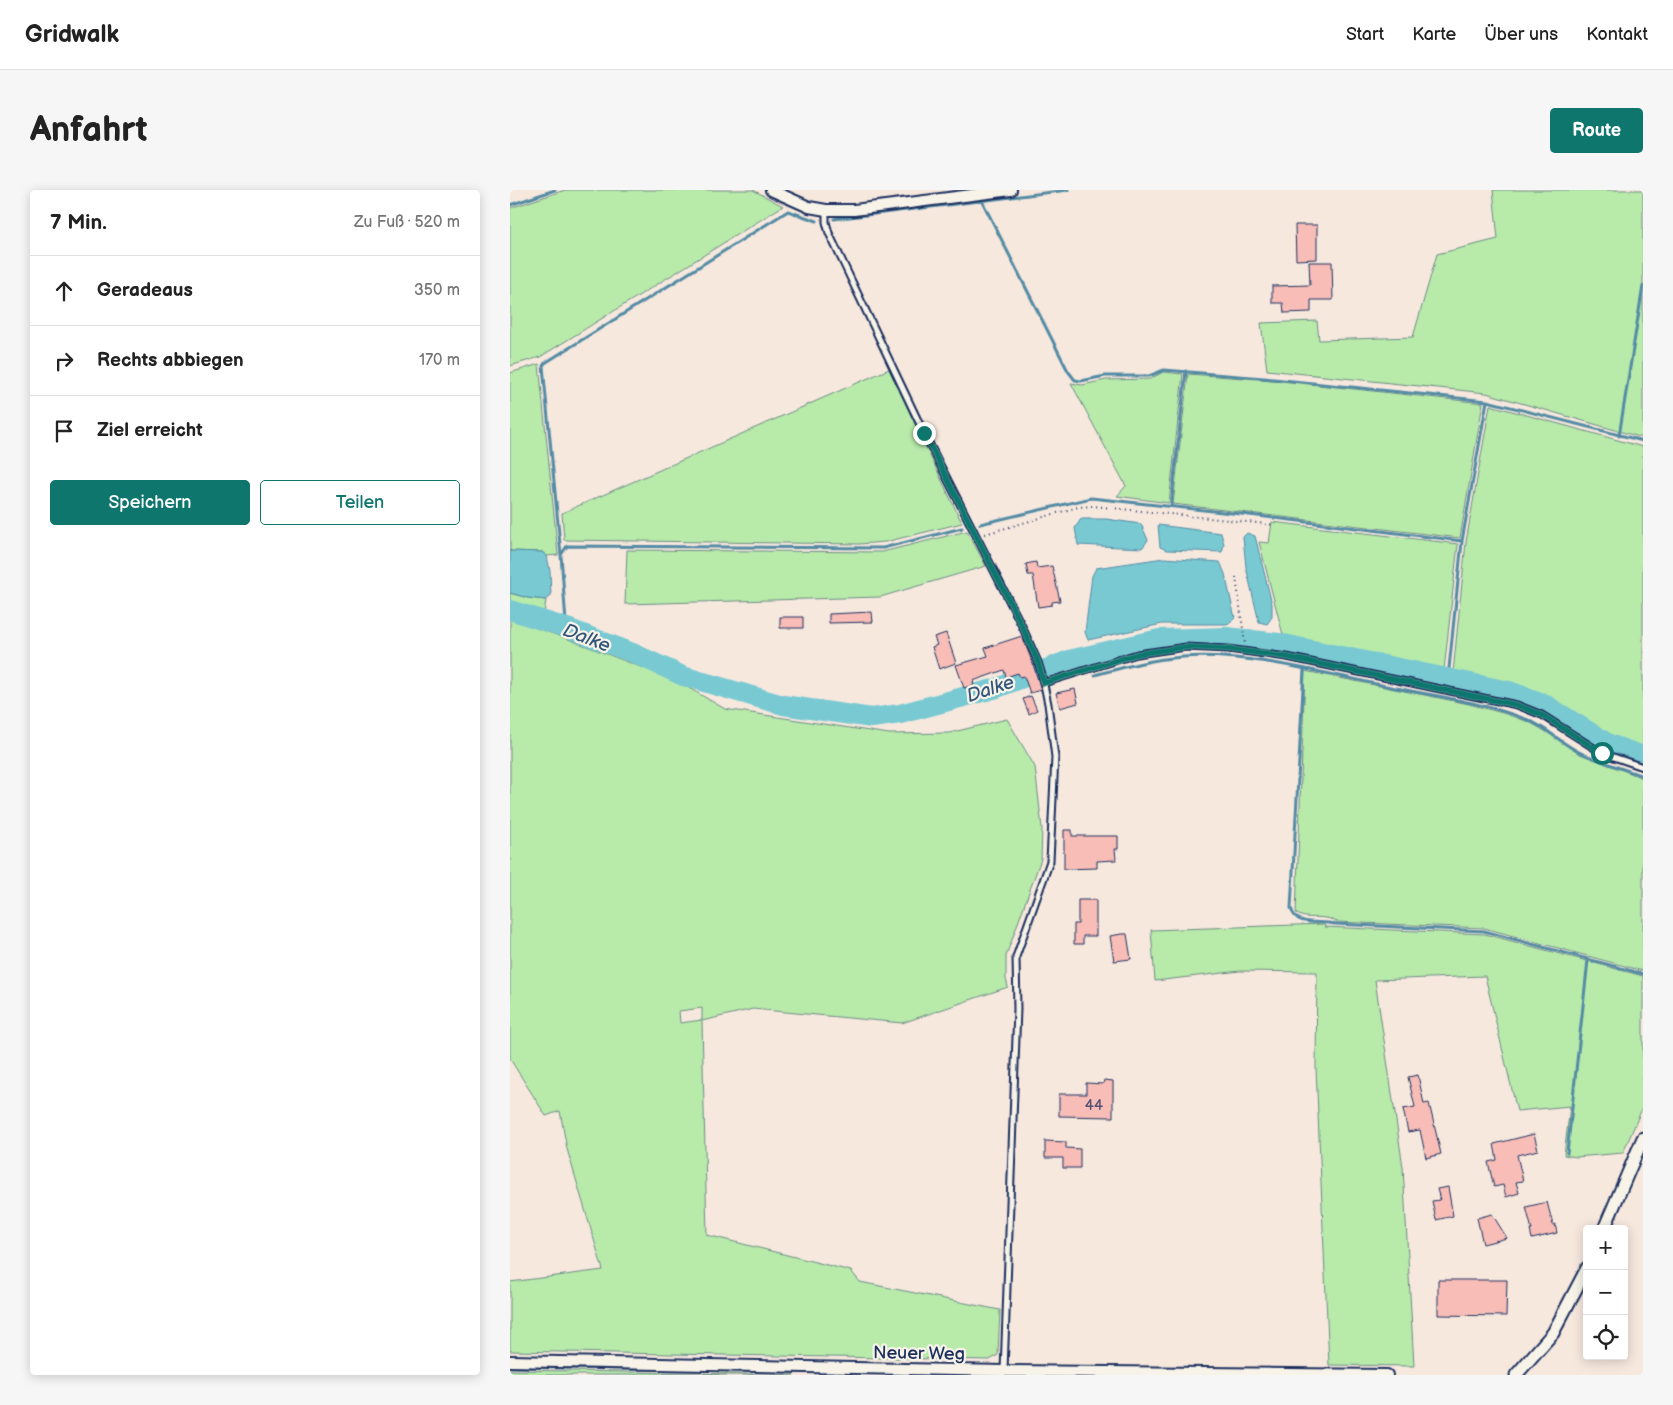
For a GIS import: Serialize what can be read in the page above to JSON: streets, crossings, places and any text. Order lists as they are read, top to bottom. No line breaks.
{"streets":{"street":["Neuer Weg"]},"water":["Dalke"],"house_numbers":["44"],"page":{"header":"Gridwalk","nav":["Start","Karte","Über uns","Kontakt"],"buttons":["Route",["Speichern","Teilen"]],"title":"Anfahrt","heading":["7 Min.","Zu Fuß · 520 m"],"list":[["Geradeaus","350 m"],["Rechts abbiegen","170 m"],"Ziel erreicht"],"map_buttons":["+","−"]}}
